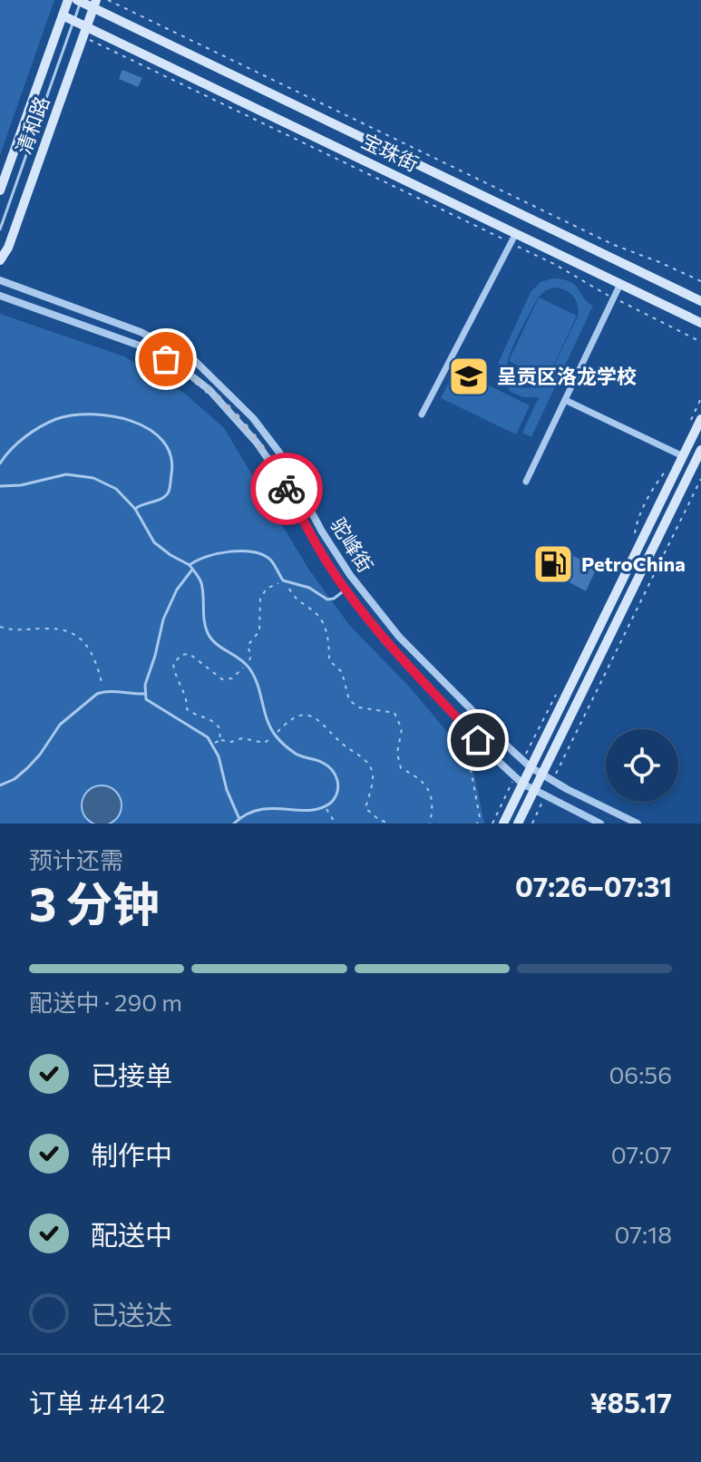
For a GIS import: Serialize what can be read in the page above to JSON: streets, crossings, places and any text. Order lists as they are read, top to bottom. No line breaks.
{"streets":{"main road":["清和路","宝珠街"],"street":["驼峰街"]},"crossings":[["清和路","宝珠街"]],"places":{"school or university":["呈贡区洛龙学校"],"fuel station":["PetroChina"]},"page":{"heading":["3 分钟","预计还需","07:26–07:31"],"panel":["订单 #4142","¥85.17"],"bar":"配送中 · 290 m","list":[["已接单","06:56"],["制作中","07:07"],["配送中","07:18"],"已送达"]}}
